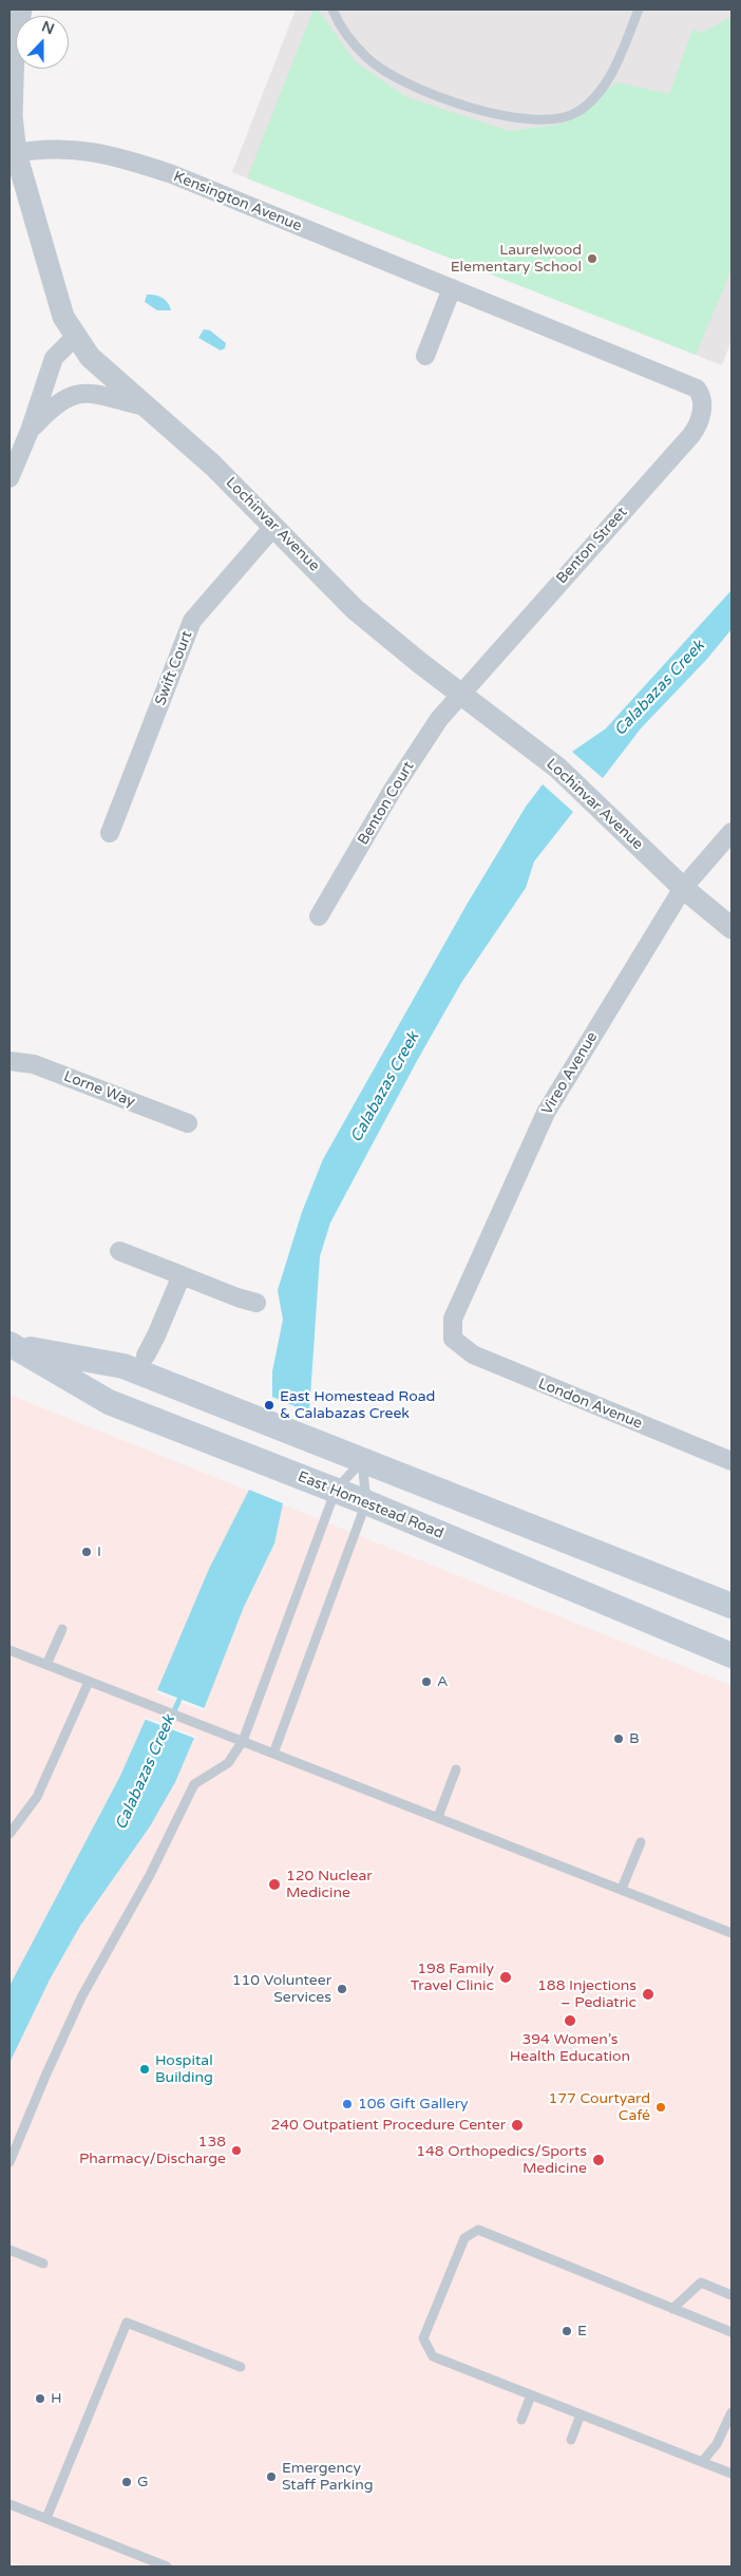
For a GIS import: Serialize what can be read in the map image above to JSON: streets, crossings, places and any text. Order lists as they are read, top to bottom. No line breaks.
{"streets":{"main road":["East Homestead Road"],"street":["Kensington Avenue","Lochinvar Avenue","Benton Street","Swift Court","Benton Court","Vireo Avenue","Lorne Way","London Avenue"]},"crossings":[["Kensington Avenue","Lochinvar Avenue"],["Kensington Avenue","Benton Street"],["Lochinvar Avenue","Benton Street"],["Lochinvar Avenue","Swift Court"],["Lochinvar Avenue","Benton Court"],["Lochinvar Avenue","Vireo Avenue"],["Benton Street","Benton Court"],["Vireo Avenue","London Avenue"]],"water":["Calabazas Creek"],"places":["Laurelwood Elementary School","East Homestead Road & Calabazas Creek","I","A","B","120 Nuclear Medicine","198 Family Travel Clinic","110 Volunteer Services","188 Injections – Pediatric","394 Women’s Health Education","Hospital Building","106 Gift Gallery","177 Courtyard Café","240 Outpatient Procedure Center","138 Pharmacy/Discharge","148 Orthopedics/Sports Medicine","E","H","Emergency Staff Parking","G"],"north":"top"}
